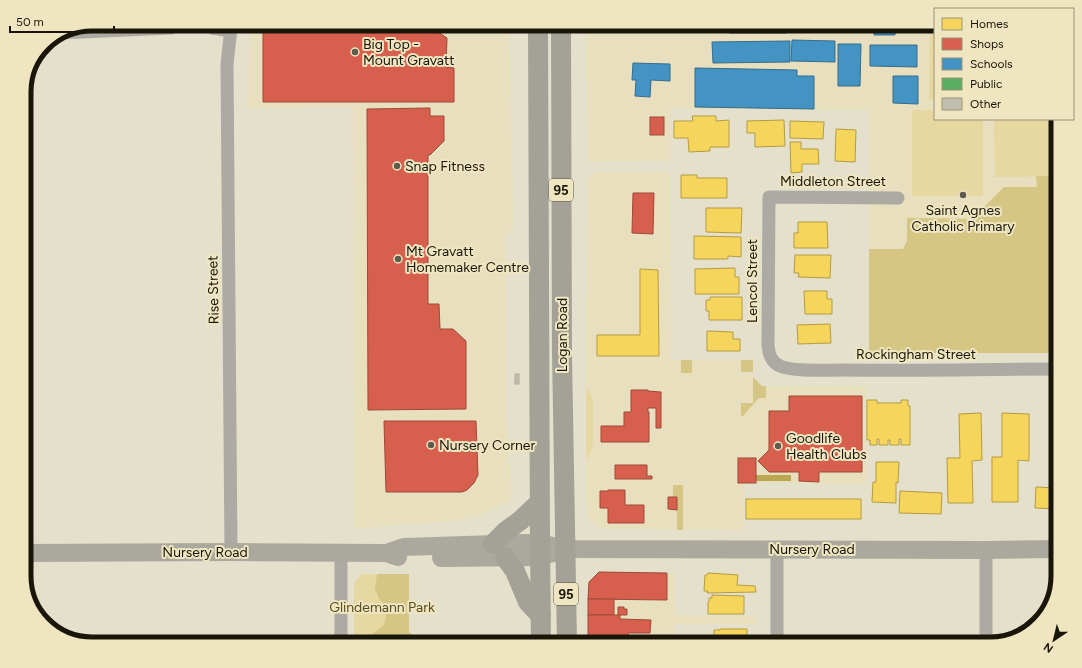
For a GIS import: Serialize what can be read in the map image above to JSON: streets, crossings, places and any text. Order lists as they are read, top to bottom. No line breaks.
{"streets":{"main road":["95","Logan Road","Nursery Road"],"street":["Middleton Street","Lencol Street","Rise Street","Rockingham Street"]},"crossings":[["Middleton Street","Lencol Street"],["Lencol Street","Rockingham Street"],["Rise Street","Nursery Road"],["Logan Road","Nursery Road"]],"parks":["Glindemann Park"],"places":["Big Top - Mount Gravatt","Snap Fitness","Saint Agnes Catholic Primary","Mt Gravatt Homemaker Centre","Nursery Corner","Goodlife Health Clubs"],"legend":["Homes","Shops","Schools","Public","Other"],"scale_bar":"50 m","north":"bottom left"}
